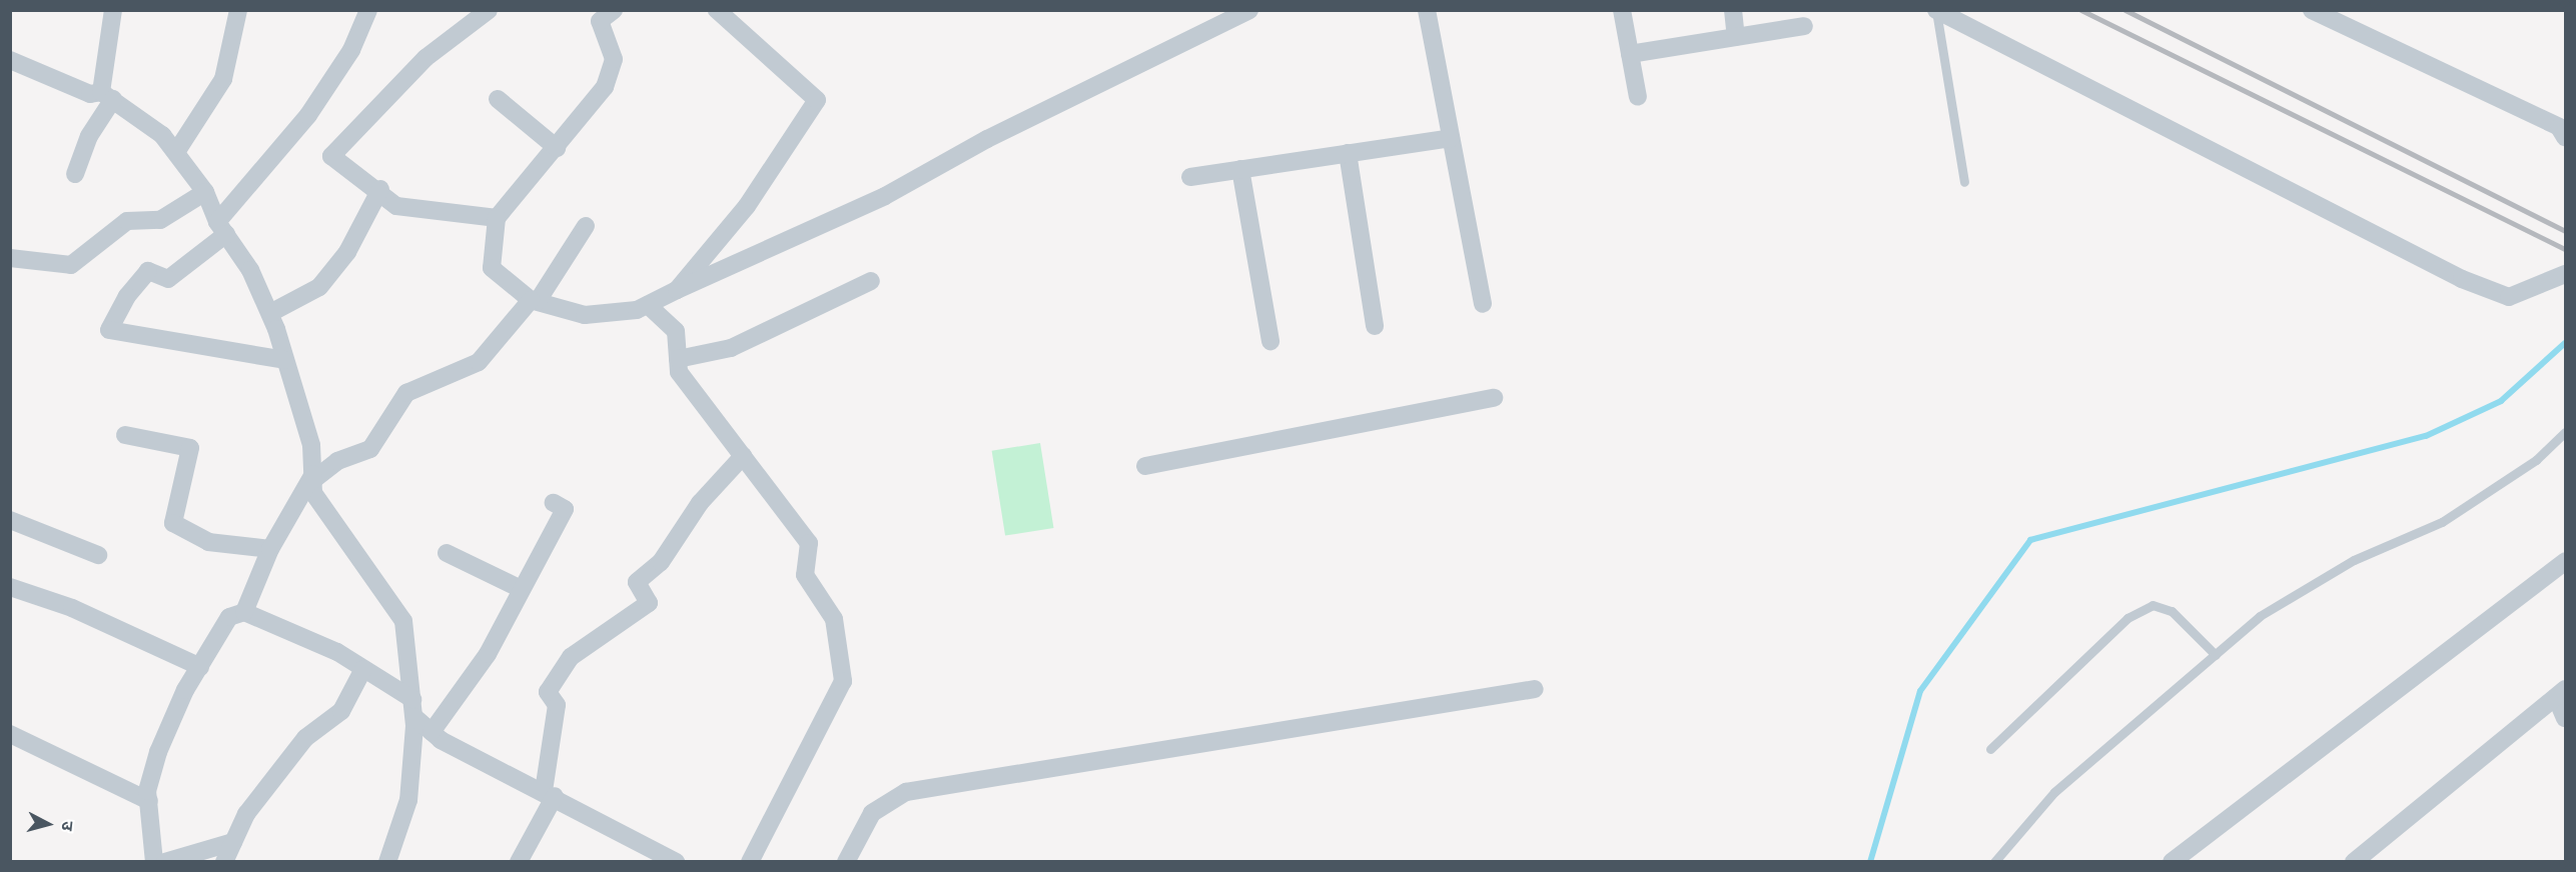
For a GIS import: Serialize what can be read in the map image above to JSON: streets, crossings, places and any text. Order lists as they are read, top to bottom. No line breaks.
{"north":"right"}
